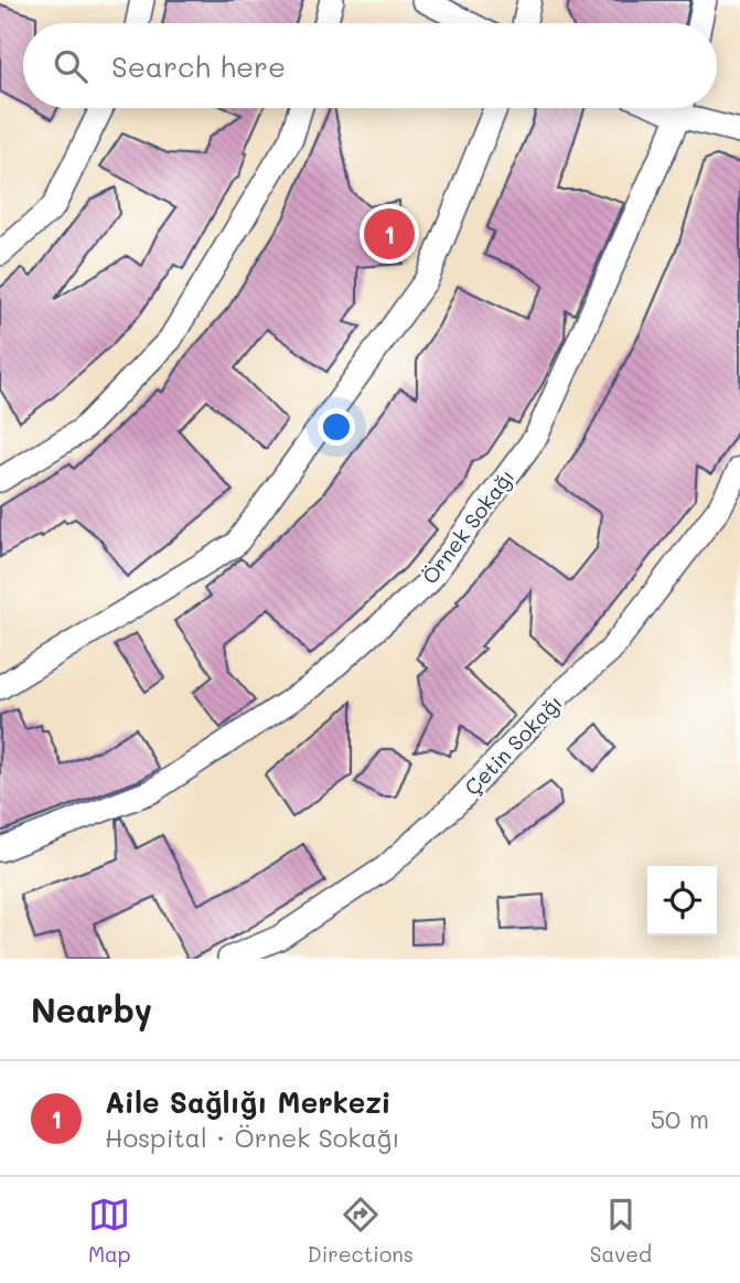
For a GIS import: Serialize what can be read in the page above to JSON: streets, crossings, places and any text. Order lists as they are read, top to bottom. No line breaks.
{"streets":{"street":["Örnek Sokağı","Çetin Sokağı"]},"page":{"search":"Search here","pins":"1","heading":"Nearby","list":[{"mark":"1","name":"Aile Sağlığı Merkezi","note":"Hospital · Örnek Sokağı","value":"50 m"}],"nav":["Map","Directions","Saved"]}}
